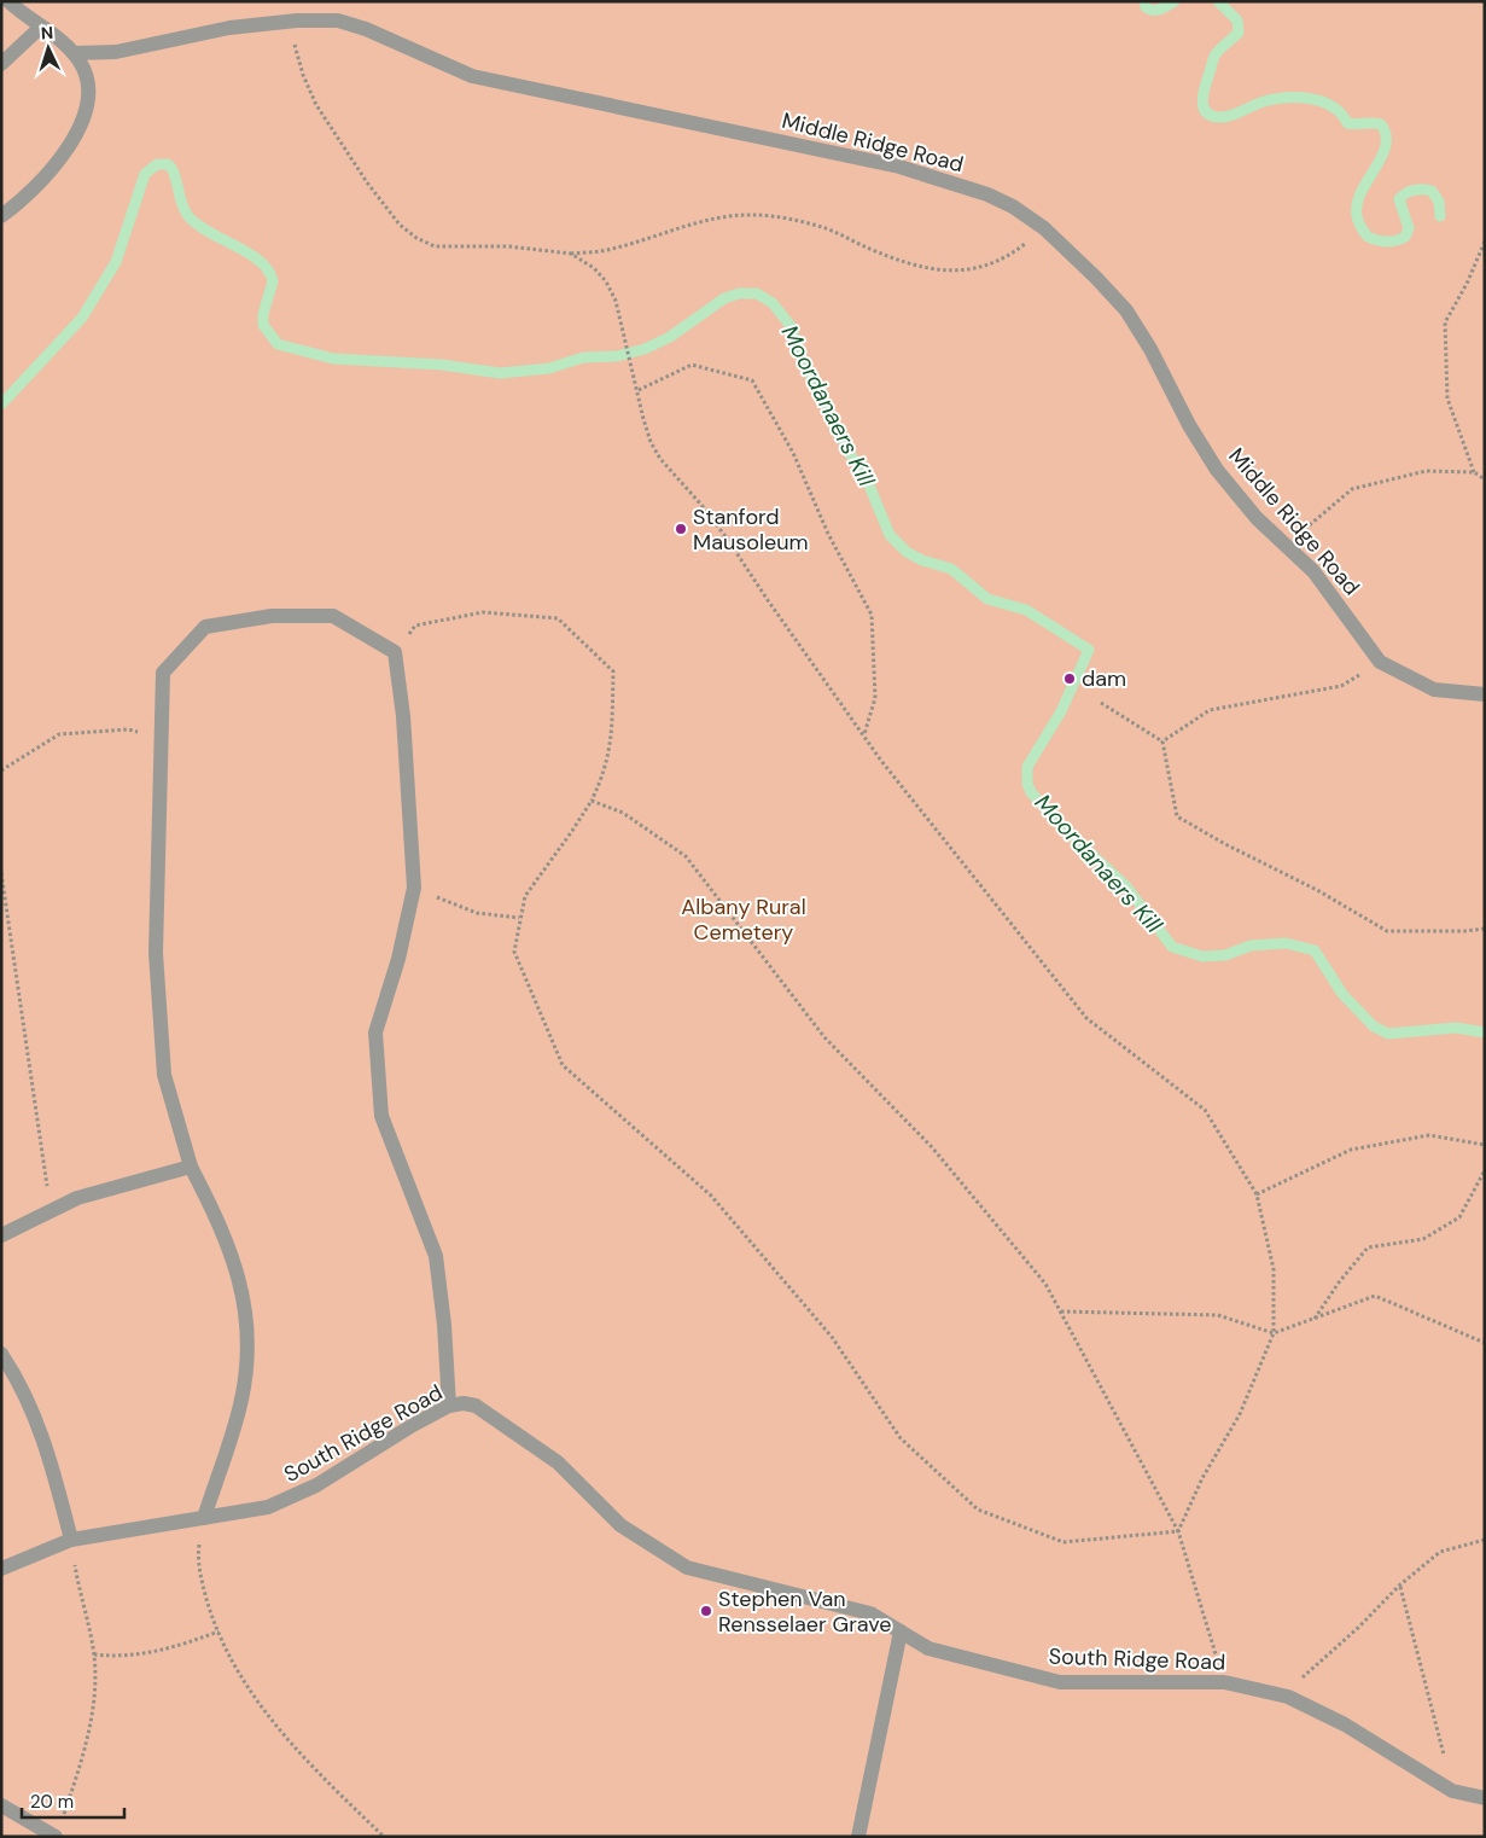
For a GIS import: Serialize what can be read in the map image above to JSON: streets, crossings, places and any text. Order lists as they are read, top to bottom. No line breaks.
{"streets":{"lane":["Middle Ridge Road","South Ridge Road"]},"water":["Moordanaers Kill"],"parks":["Albany Rural Cemetery"],"places":["Stanford Mausoleum","dam","Stephen Van Rensselaer Grave"],"scale_bar":"20 m","north":"top"}
